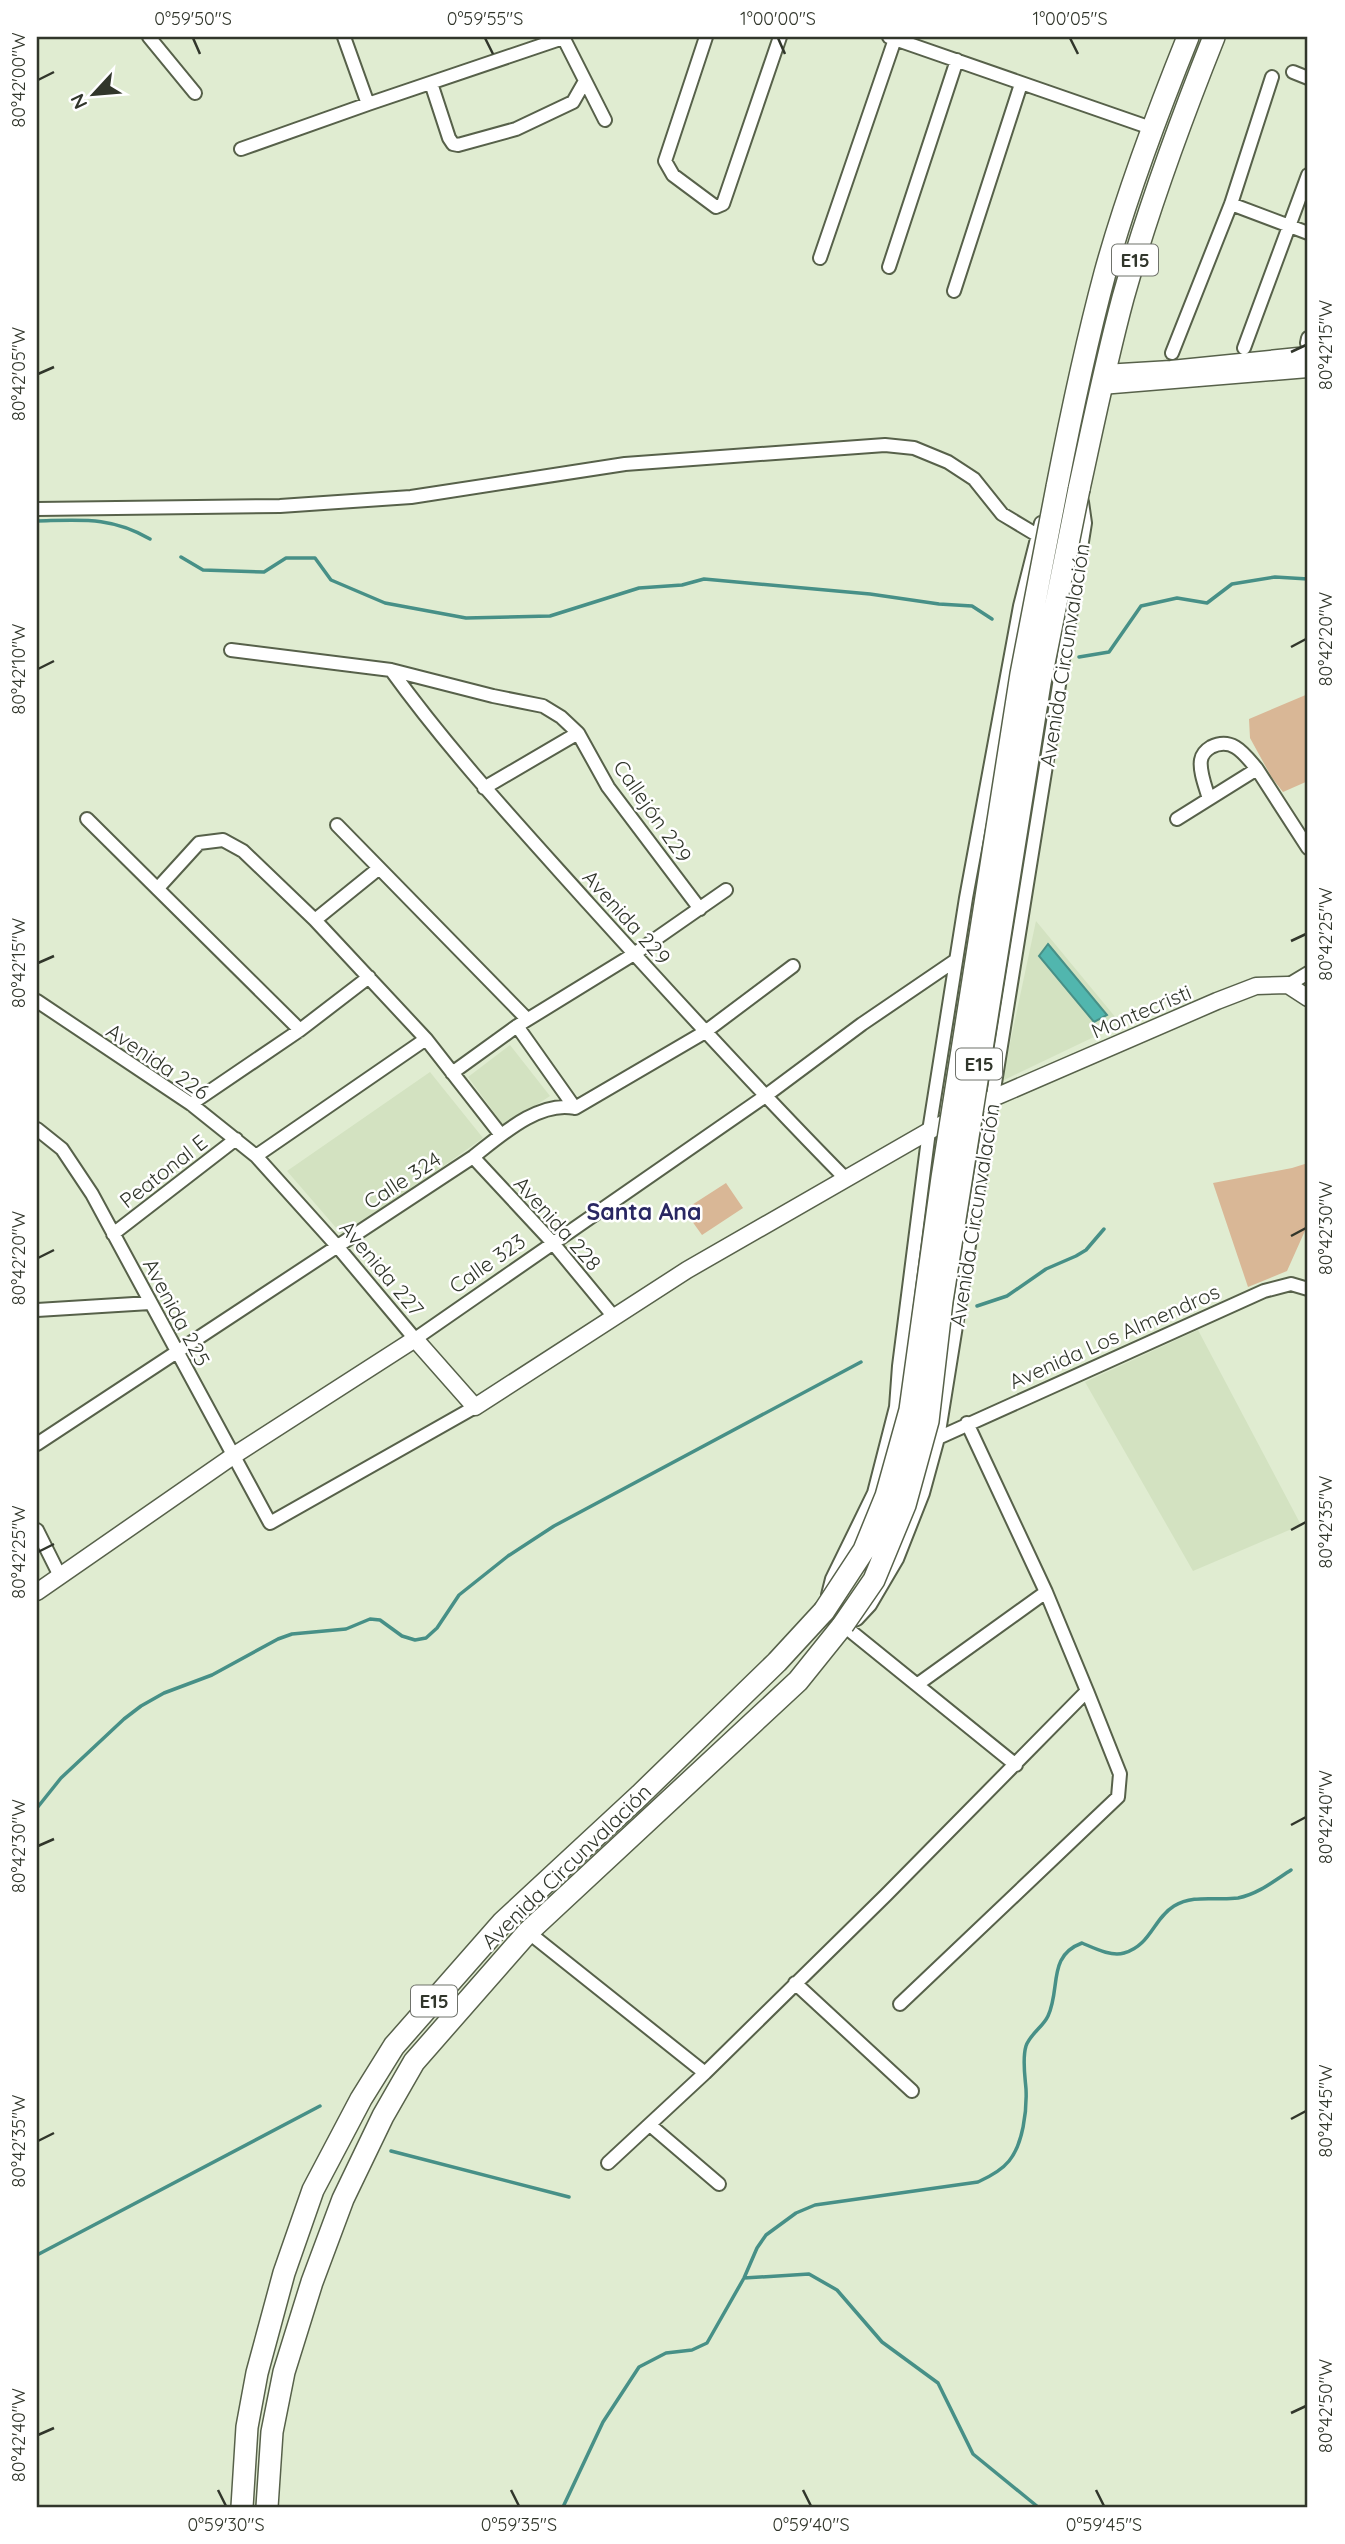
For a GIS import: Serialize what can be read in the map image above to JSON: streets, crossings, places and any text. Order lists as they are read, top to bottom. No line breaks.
{"streets":{"highway":["E15","Avenida Circunvalación"],"street":["Callejón 229","Avenida 229","Montecristi","Avenida 226","Peatonal E","Calle 324","Avenida 228","Calle 323","Avenida 227","Avenida 225","Avenida Los Almendros"]},"crossings":[["Avenida Circunvalación","Montecristi"],["Avenida Circunvalación","Calle 323"],["Avenida Circunvalación","Avenida Los Almendros"],["Avenida 229","Montecristi"],["Avenida 229","Calle 324"],["Avenida 229","Calle 323"],["Montecristi","Avenida 228"],["Montecristi","Avenida 227"],["Montecristi","Avenida 225"],["Avenida 226","Peatonal E"],["Avenida 226","Avenida 227"],["Peatonal E","Avenida 225"],["Calle 324","Avenida 228"],["Calle 324","Avenida 227"],["Calle 324","Avenida 225"],["Avenida 228","Calle 323"],["Calle 323","Avenida 227"],["Calle 323","Avenida 225"],["Avenida 227","Avenida 225"]],"districts":["Santa Ana"],"north":"bottom left","coordinates":["0°59'50\"S","0°59'55\"S","1°00'00\"S","1°00'05\"S","80°42'00\"W","80°42'15\"W","80°42'05\"W","80°42'20\"W","80°42'10\"W","80°42'25\"W","80°42'30\"W","80°42'35\"W","80°42'40\"W","80°42'45\"W","80°42'50\"W","0°59'30\"S","0°59'35\"S","0°59'40\"S","0°59'45\"S"]}
